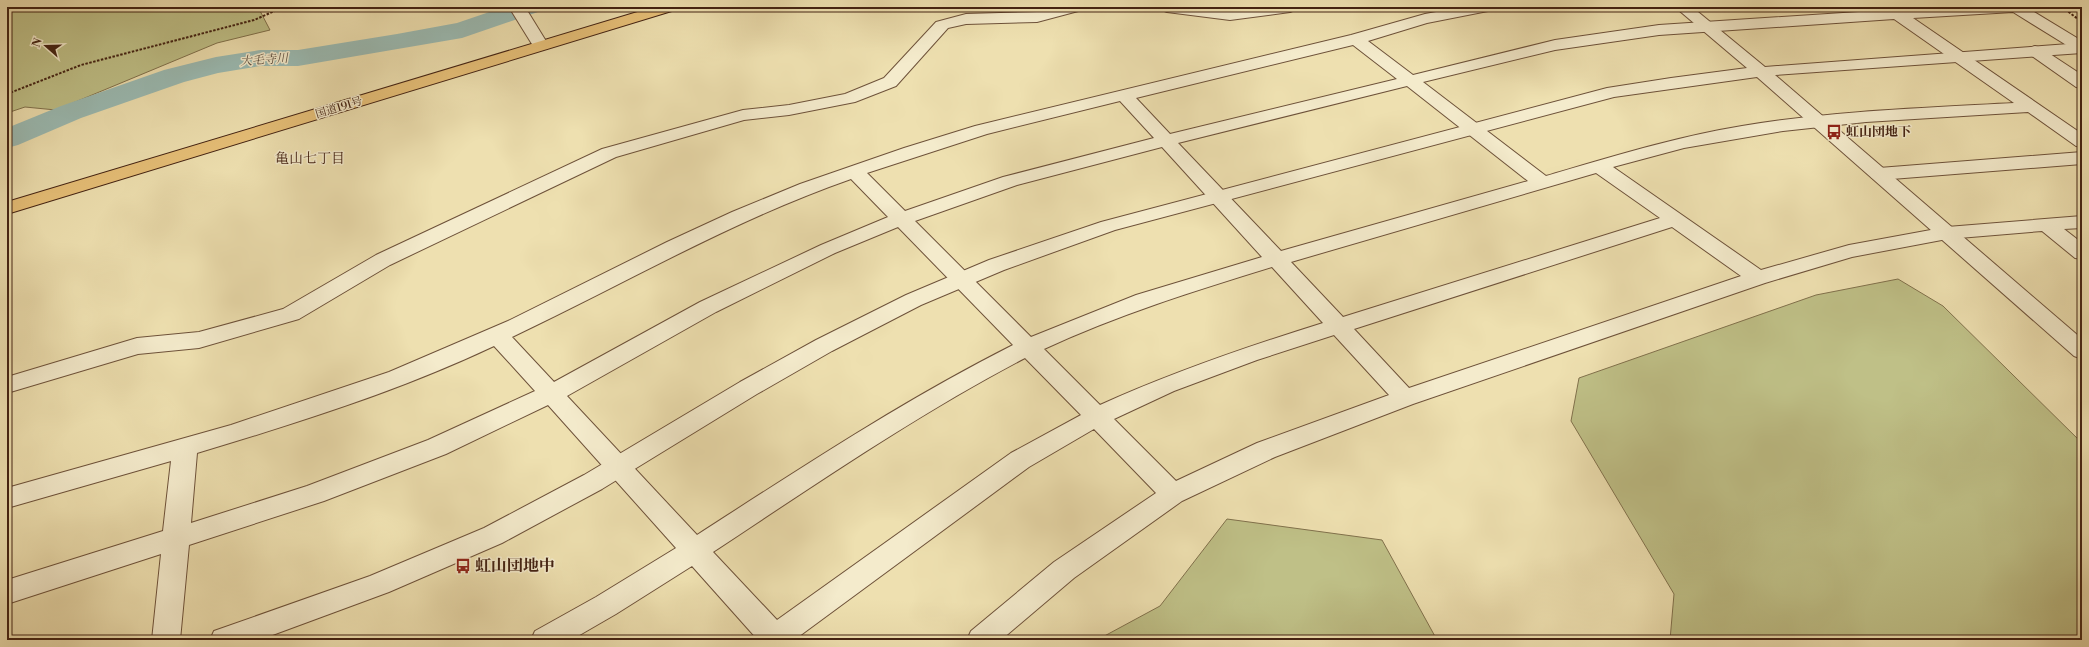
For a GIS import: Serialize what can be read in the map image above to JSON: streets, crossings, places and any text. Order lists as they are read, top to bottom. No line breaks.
{"streets":{"highway":["国道191号"]},"districts":["亀山七丁目"],"water":["大毛寺川"],"places":{"bus stop":["虹山団地下","虹山団地中"]},"north":"left"}
